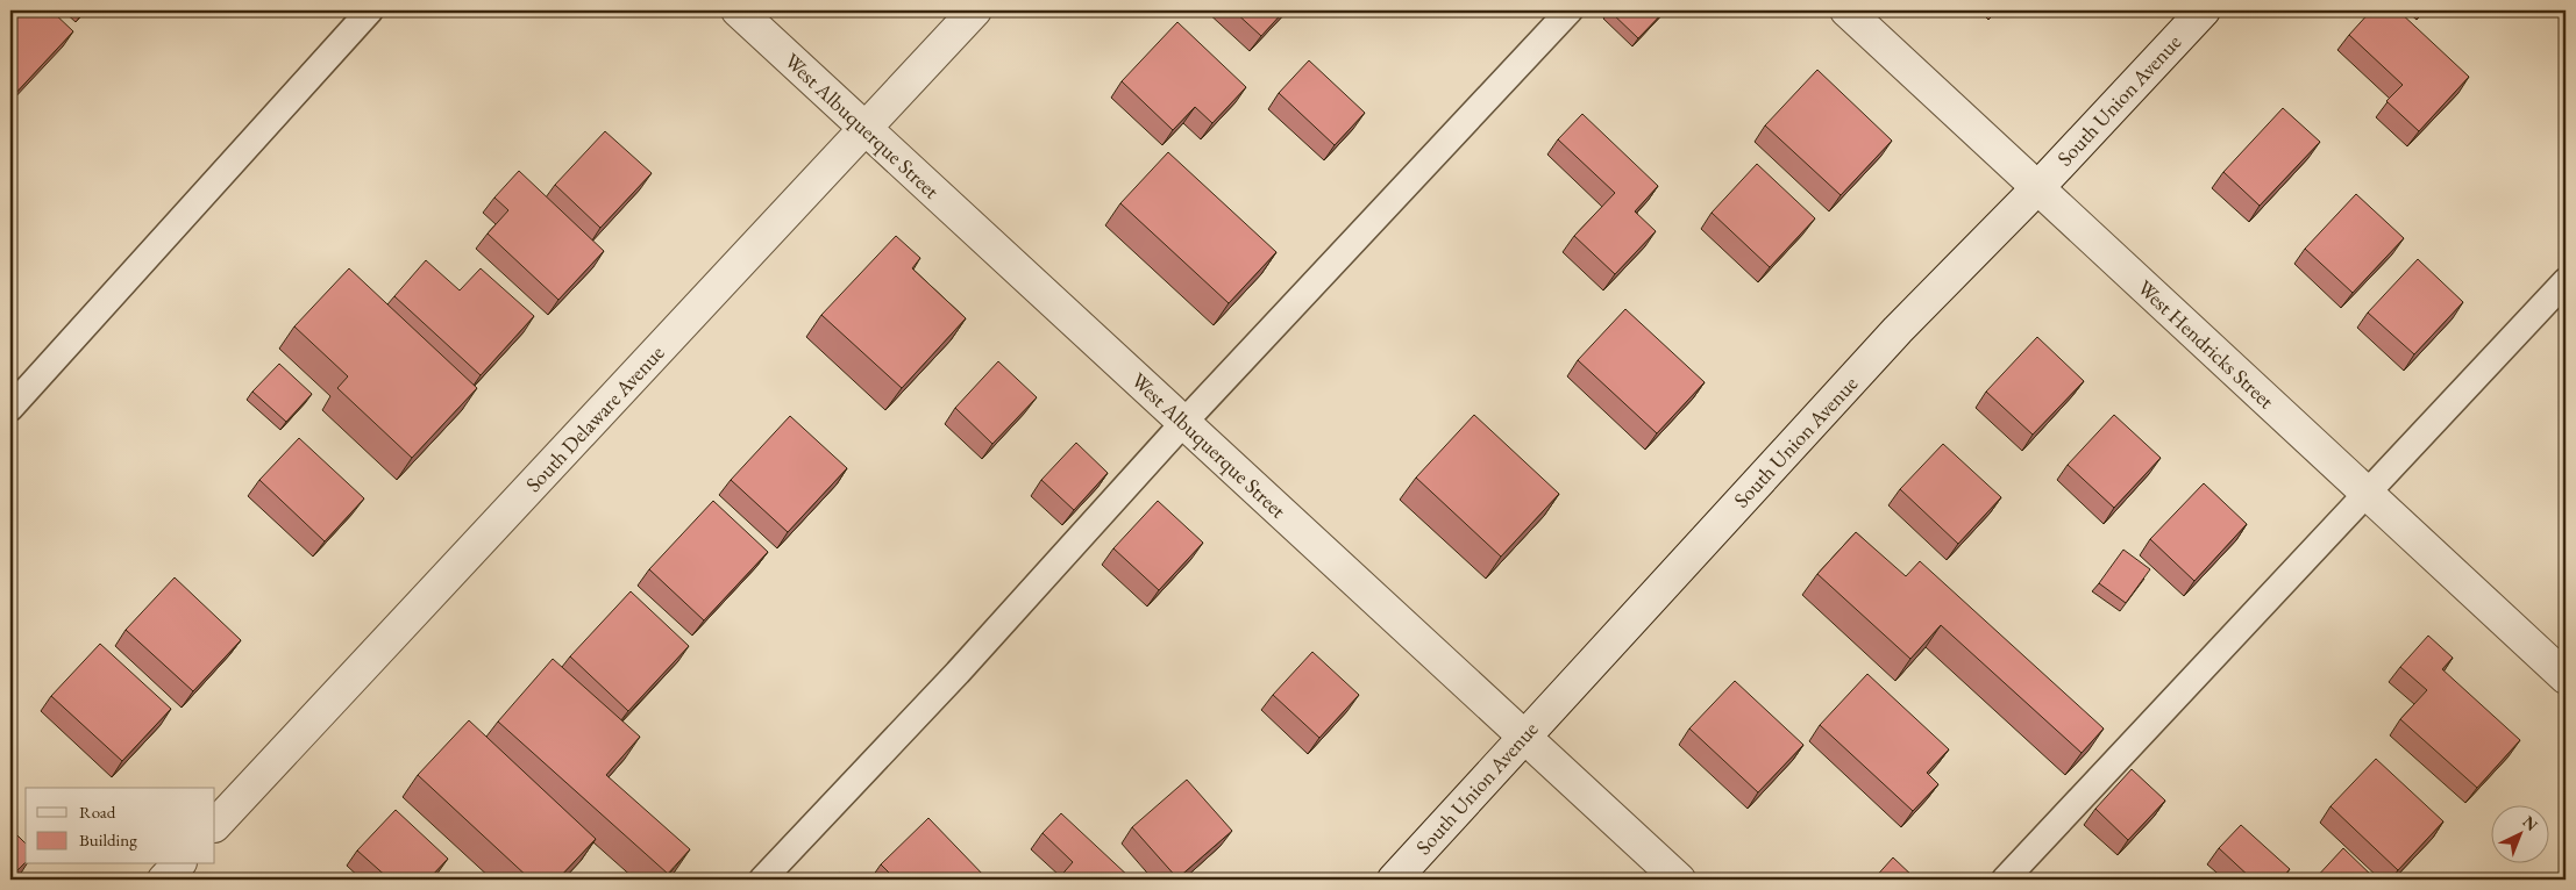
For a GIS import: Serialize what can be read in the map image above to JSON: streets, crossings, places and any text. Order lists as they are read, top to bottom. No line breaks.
{"streets":{"street":["South Union Avenue","West Albuquerque Street","West Hendricks Street","South Delaware Avenue"]},"crossings":[["South Union Avenue","West Albuquerque Street"],["South Union Avenue","West Hendricks Street"],["West Albuquerque Street","South Delaware Avenue"]],"legend":["Road","Building"],"north":"top right"}
